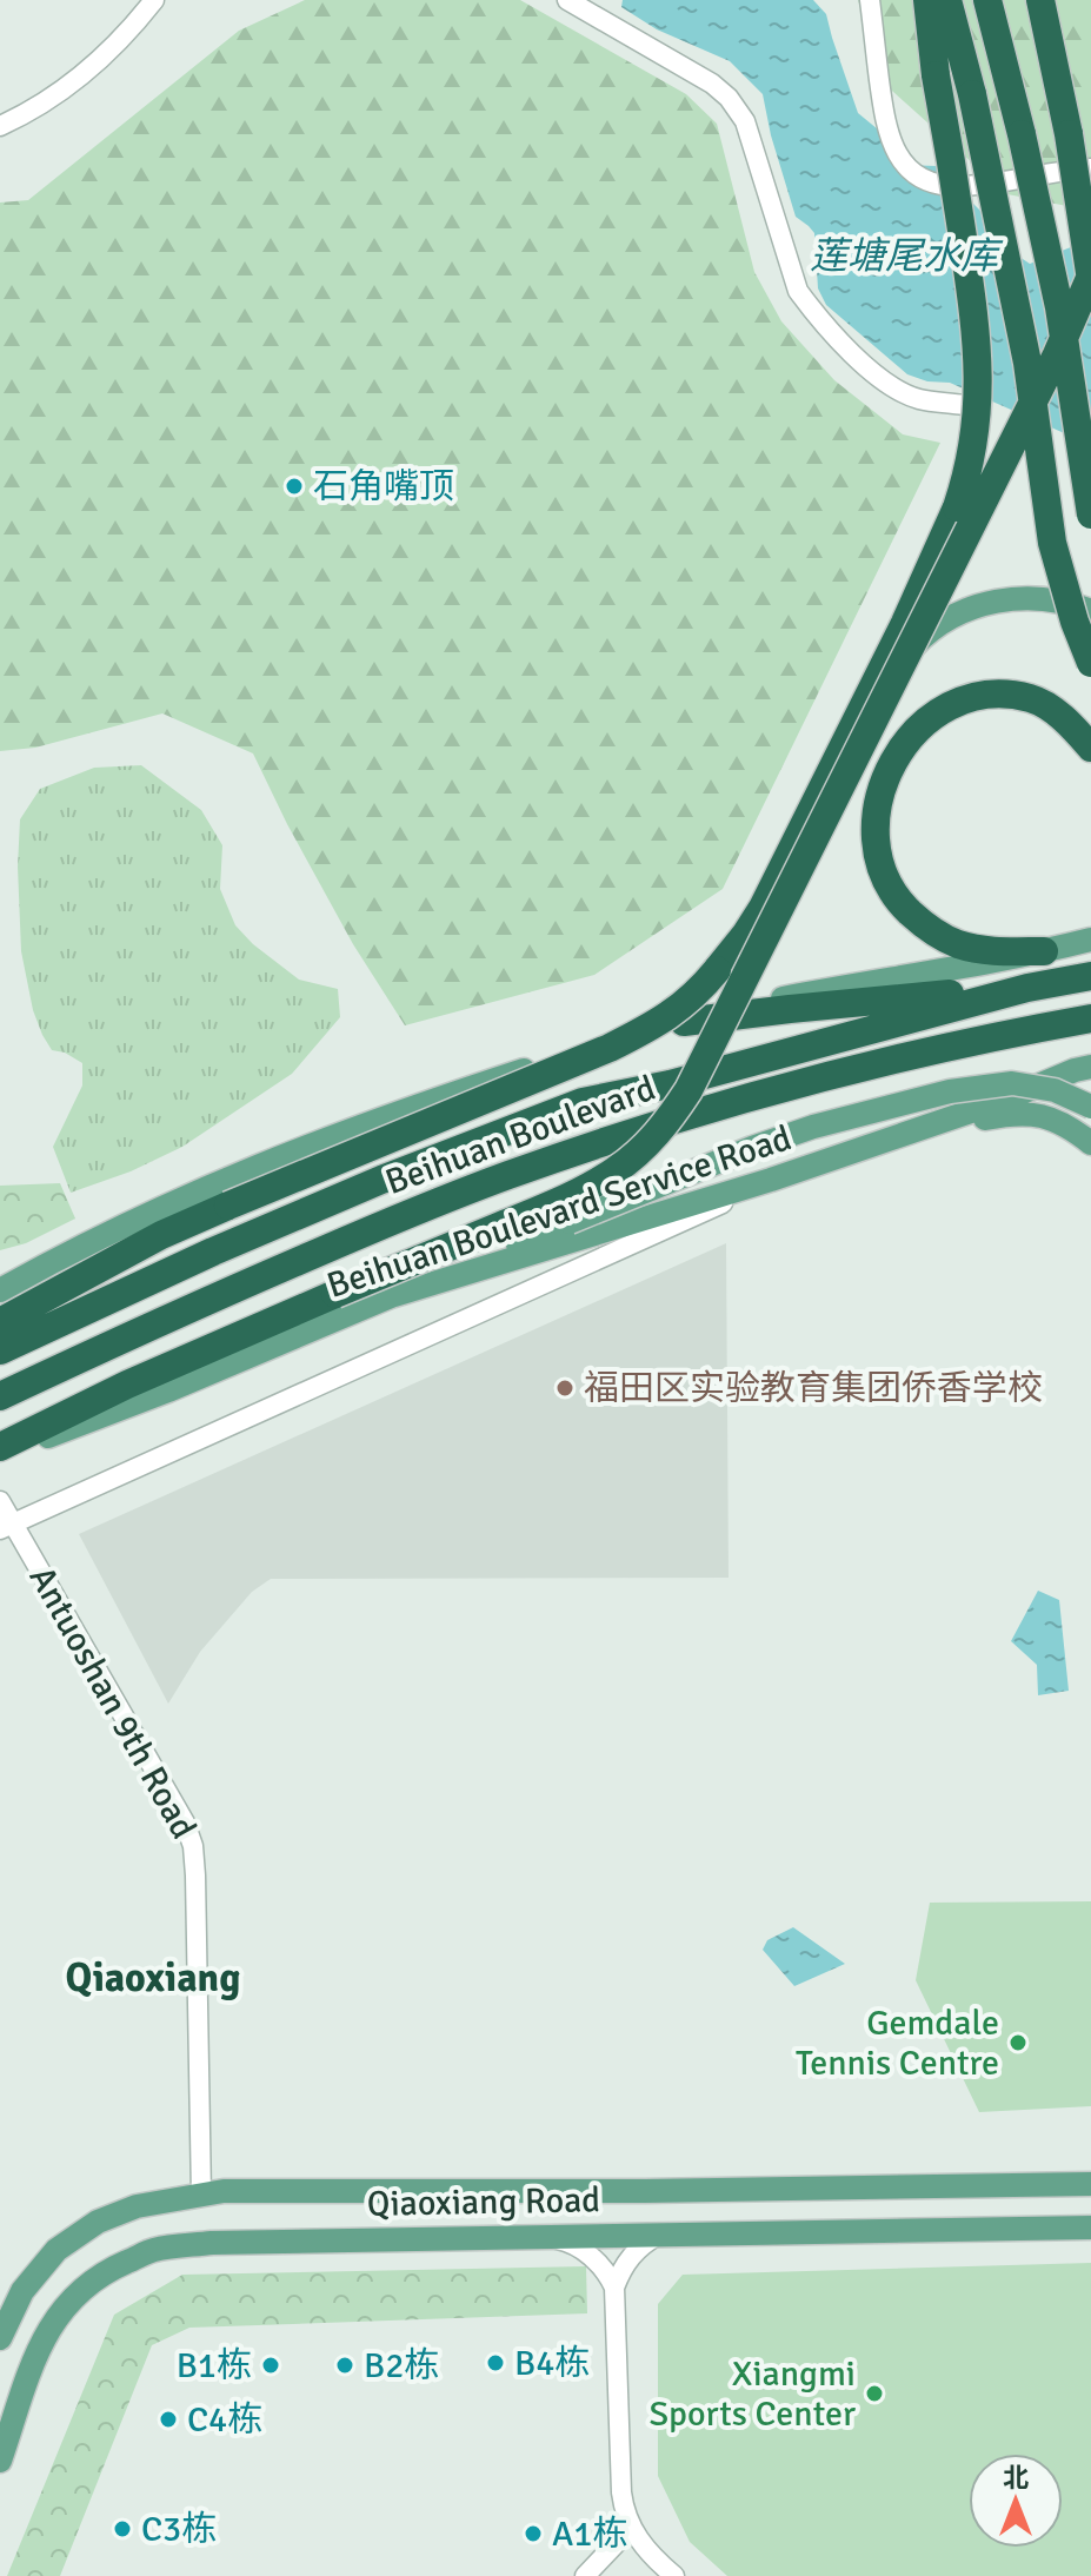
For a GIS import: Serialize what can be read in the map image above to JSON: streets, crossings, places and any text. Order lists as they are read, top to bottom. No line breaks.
{"streets":{"highway":["Beihuan Boulevard"],"main road":["Beihuan Boulevard Service Road","Qiaoxiang Road"],"street":["Antuoshan 9th Road"]},"crossings":[["Antuoshan 9th Road","Qiaoxiang Road"]],"districts":["Qiaoxiang"],"water":["莲塘尾水库"],"places":["石角嘴顶","福田区实验教育集团侨香学校","Gemdale Tennis Centre","B4栋","B1栋","B2栋","Xiangmi Sports Center","C4栋","C3栋","A1栋"],"north":"top"}
